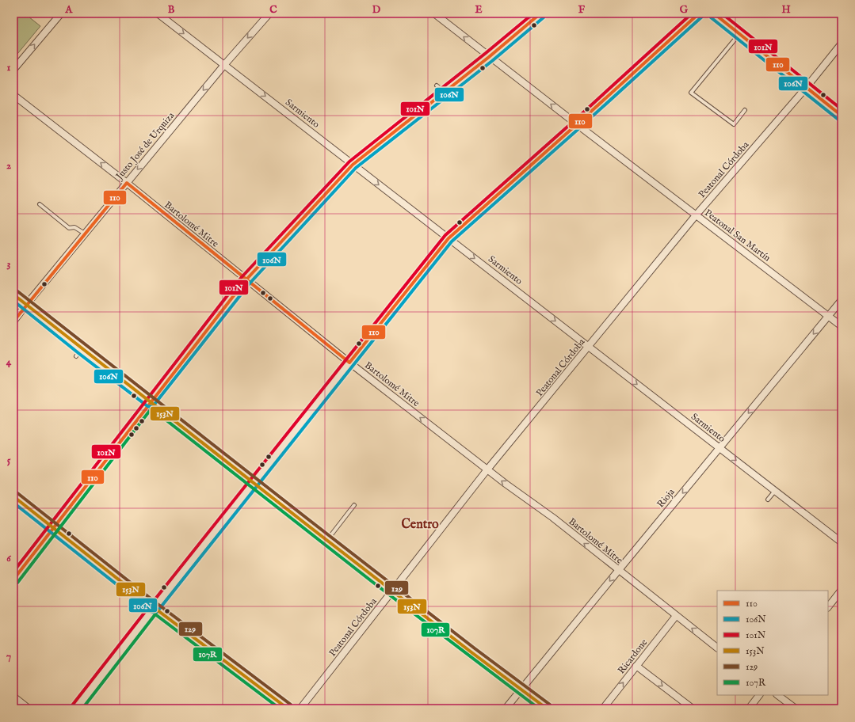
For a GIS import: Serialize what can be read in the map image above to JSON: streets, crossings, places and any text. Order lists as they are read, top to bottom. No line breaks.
{"streets":{"street":["Sarmiento","Justo José de Urquiza","Peatonal Córdoba","Bartolomé Mitre","Peatonal San Martín","Rioja","Ricardone"]},"crossings":[["Sarmiento","Justo José de Urquiza"],["Sarmiento","Peatonal Córdoba"],["Sarmiento","Rioja"],["Justo José de Urquiza","Bartolomé Mitre"],["Peatonal Córdoba","Bartolomé Mitre"],["Peatonal Córdoba","Peatonal San Martín"],["Bartolomé Mitre","Rioja"],["Bartolomé Mitre","Ricardone"],["Peatonal San Martín","Rioja"]],"one_way":["Sarmiento","Justo José de Urquiza","Bartolomé Mitre","Peatonal San Martín","Rioja","Ricardone"],"districts":["Centro"],"lines":["transit line 110","transit line 101N","transit line 106N","transit line 129","transit line 153N","transit line 107R"],"legend":["110","106N","101N","153N","129","107R"],"grid":{"columns":["A","B","C","D","E","F","G","H"],"rows":["1","2","3","4","5","6","7"]}}
